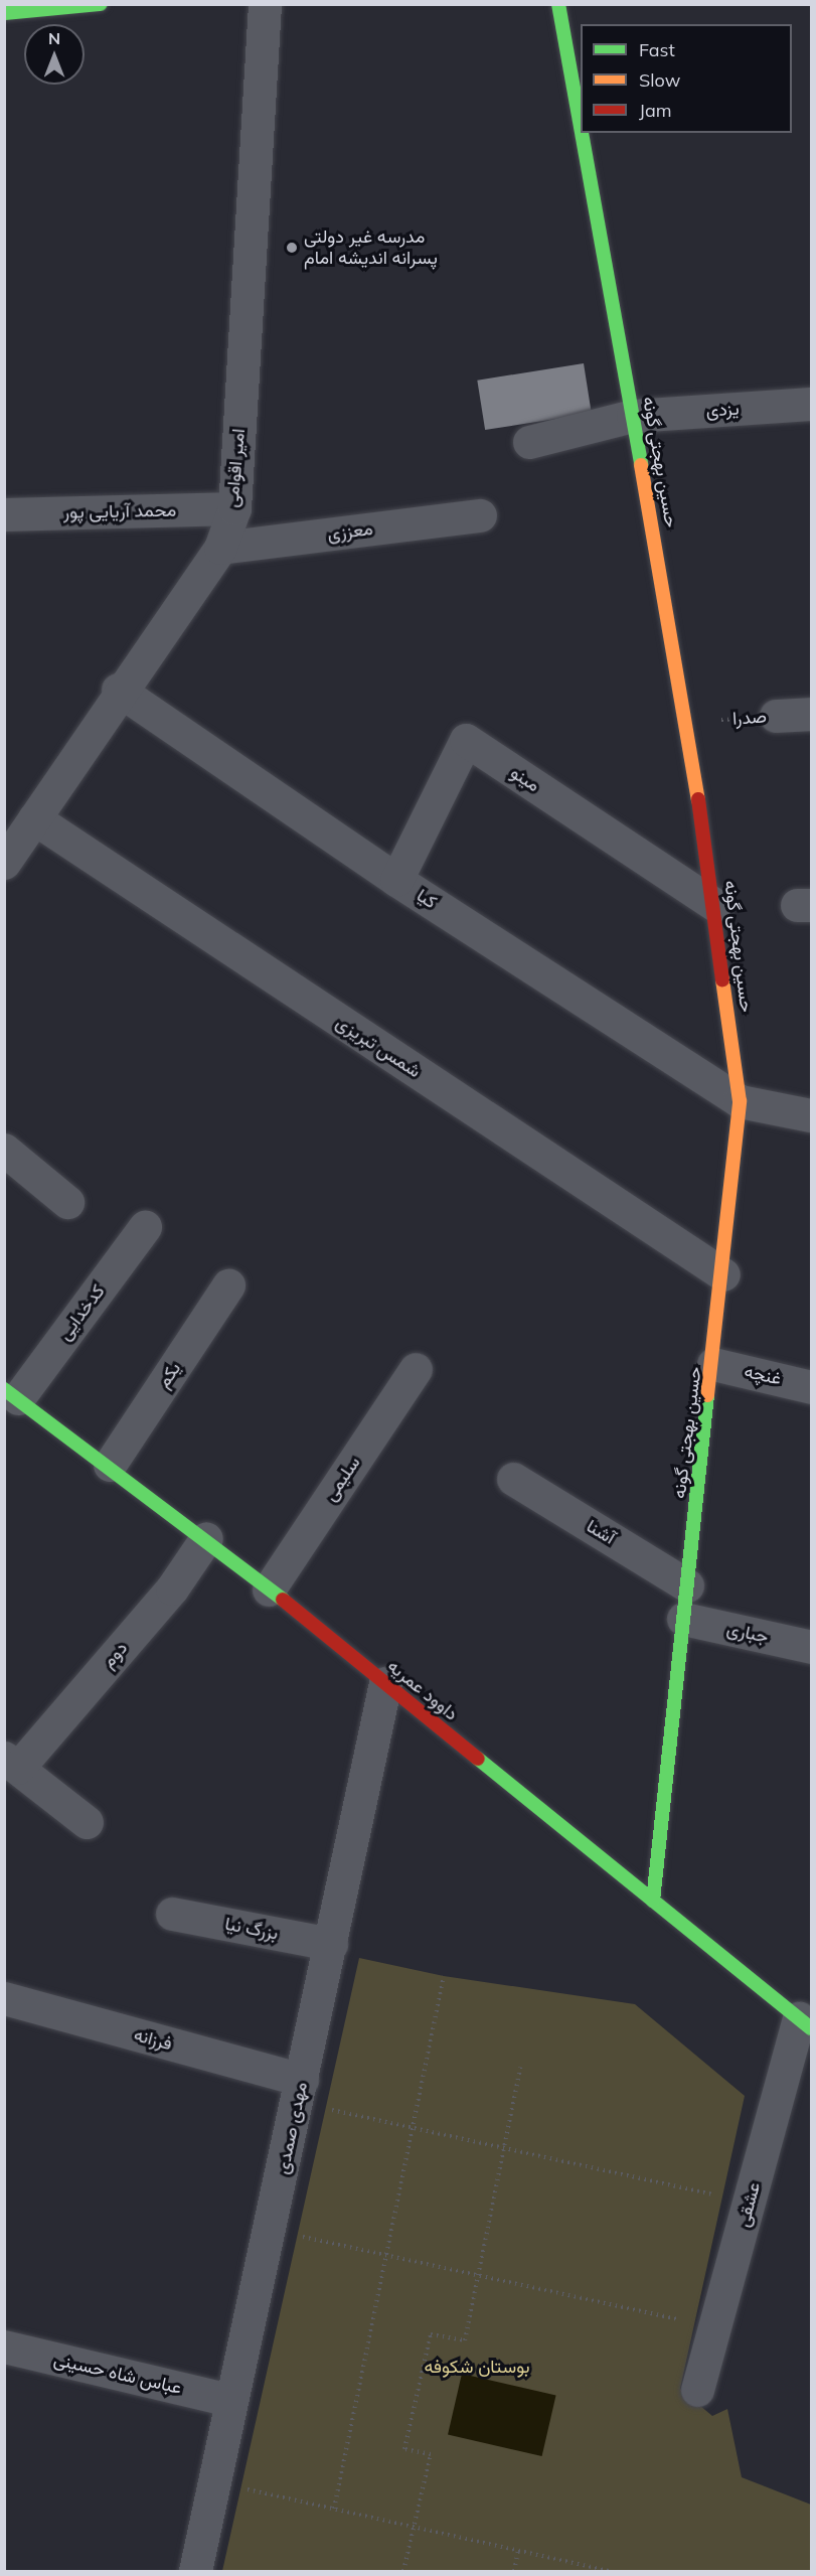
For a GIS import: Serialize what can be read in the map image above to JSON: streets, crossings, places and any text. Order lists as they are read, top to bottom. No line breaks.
{"streets":{"street":["یزدی","حسین بهجتی گونه","امیر اقوامی","محمد آریایی پور","معززی","صدرا","مینو","کیا","شمس تبریزی","کدخدایی","یکم","غنچه","سلیمی","آشنا","جباری","دوم","داوود عمریه","بزرگ نیا","فرزانه","مهدی صمدی","عشقی","عباس شاه حسینی"]},"crossings":[["یزدی","حسین بهجتی گونه"],["حسین بهجتی گونه","صدرا"],["حسین بهجتی گونه","مینو"],["حسین بهجتی گونه","کیا"],["حسین بهجتی گونه","شمس تبریزی"],["حسین بهجتی گونه","غنچه"],["حسین بهجتی گونه","آشنا"],["حسین بهجتی گونه","جباری"],["حسین بهجتی گونه","داوود عمریه"],["امیر اقوامی","محمد آریایی پور"],["امیر اقوامی","معززی"],["امیر اقوامی","کیا"],["امیر اقوامی","شمس تبریزی"],["مینو","کیا"],["کدخدایی","داوود عمریه"],["یکم","داوود عمریه"],["سلیمی","داوود عمریه"],["دوم","داوود عمریه"],["داوود عمریه","مهدی صمدی"],["داوود عمریه","عشقی"],["بزرگ نیا","مهدی صمدی"],["فرزانه","مهدی صمدی"],["مهدی صمدی","عباس شاه حسینی"]],"parks":["بوستان شکوفه"],"places":["مدرسه غیر دولتی پسرانه اندیشه امام"],"legend":["Fast","Slow","Jam"],"north":"top"}
